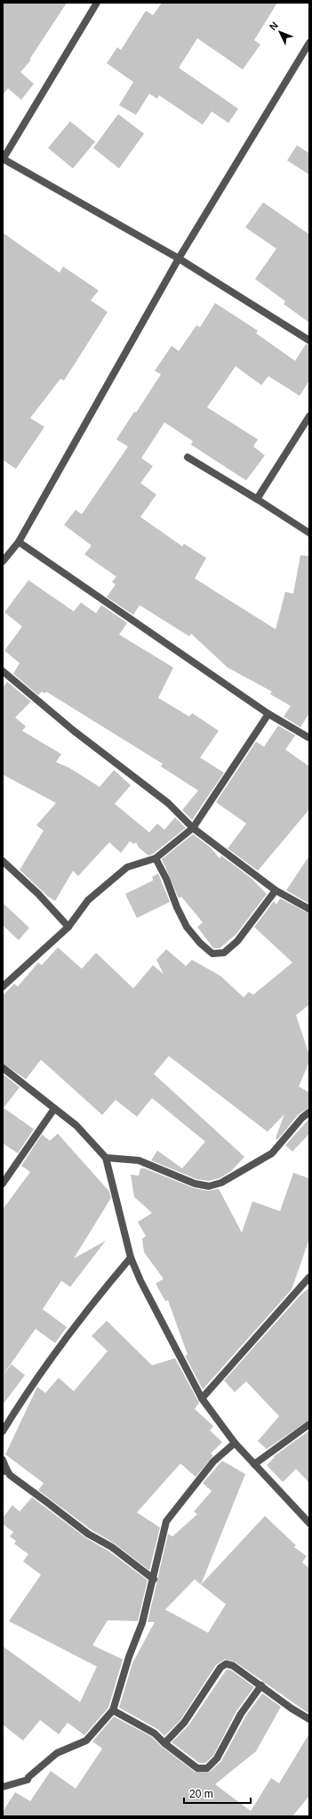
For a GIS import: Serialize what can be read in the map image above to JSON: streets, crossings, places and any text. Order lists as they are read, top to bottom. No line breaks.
{"scale_bar":"20 m","north":"top left"}
